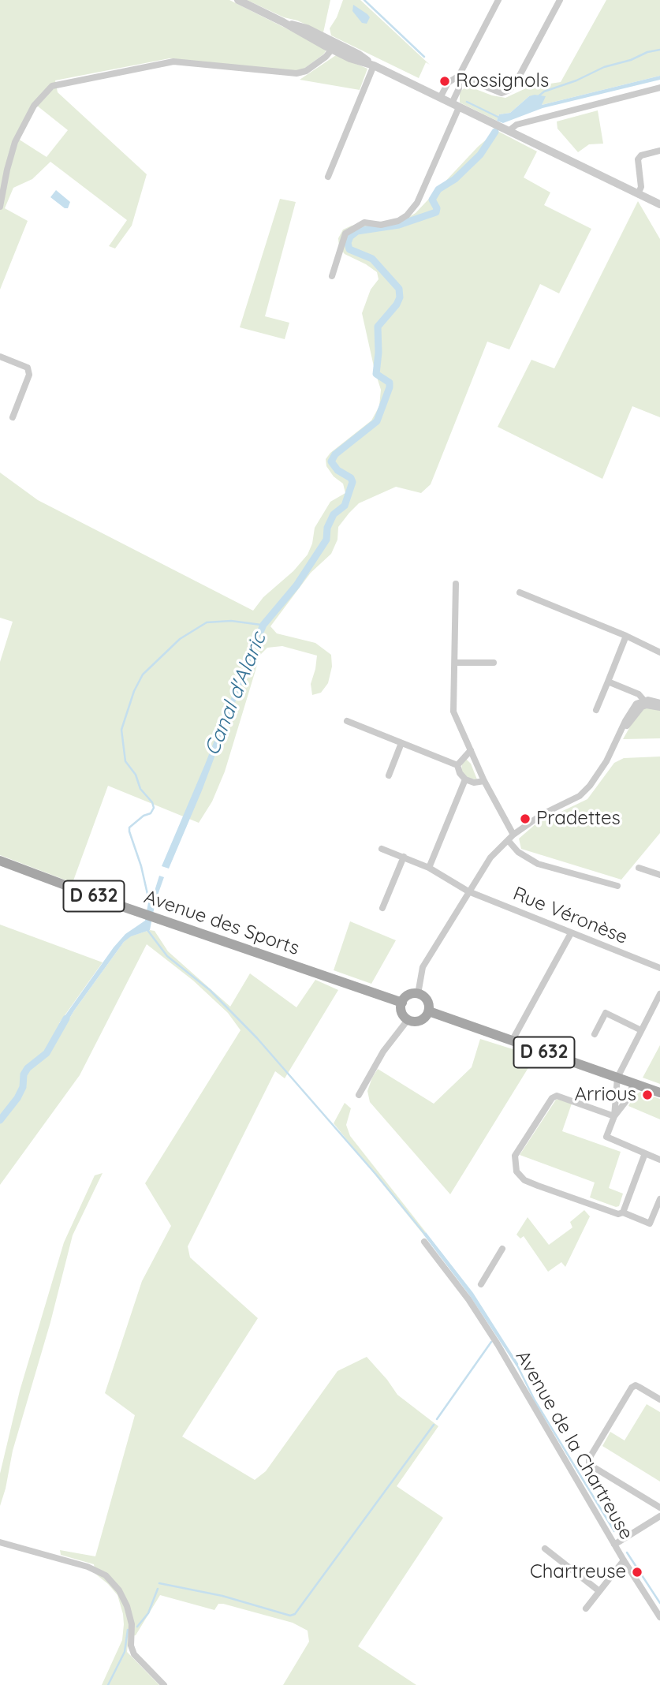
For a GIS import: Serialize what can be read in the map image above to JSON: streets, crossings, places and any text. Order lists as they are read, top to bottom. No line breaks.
{"streets":{"main road":["D 632","Avenue des Sports"],"street":["Rue Véronèse","Avenue de la Chartreuse"]},"crossings":[["D 632","Avenue des Sports"]],"water":["Canal d'Alaric"],"places":["Rossignols","Pradettes","Arrious","Chartreuse"]}
